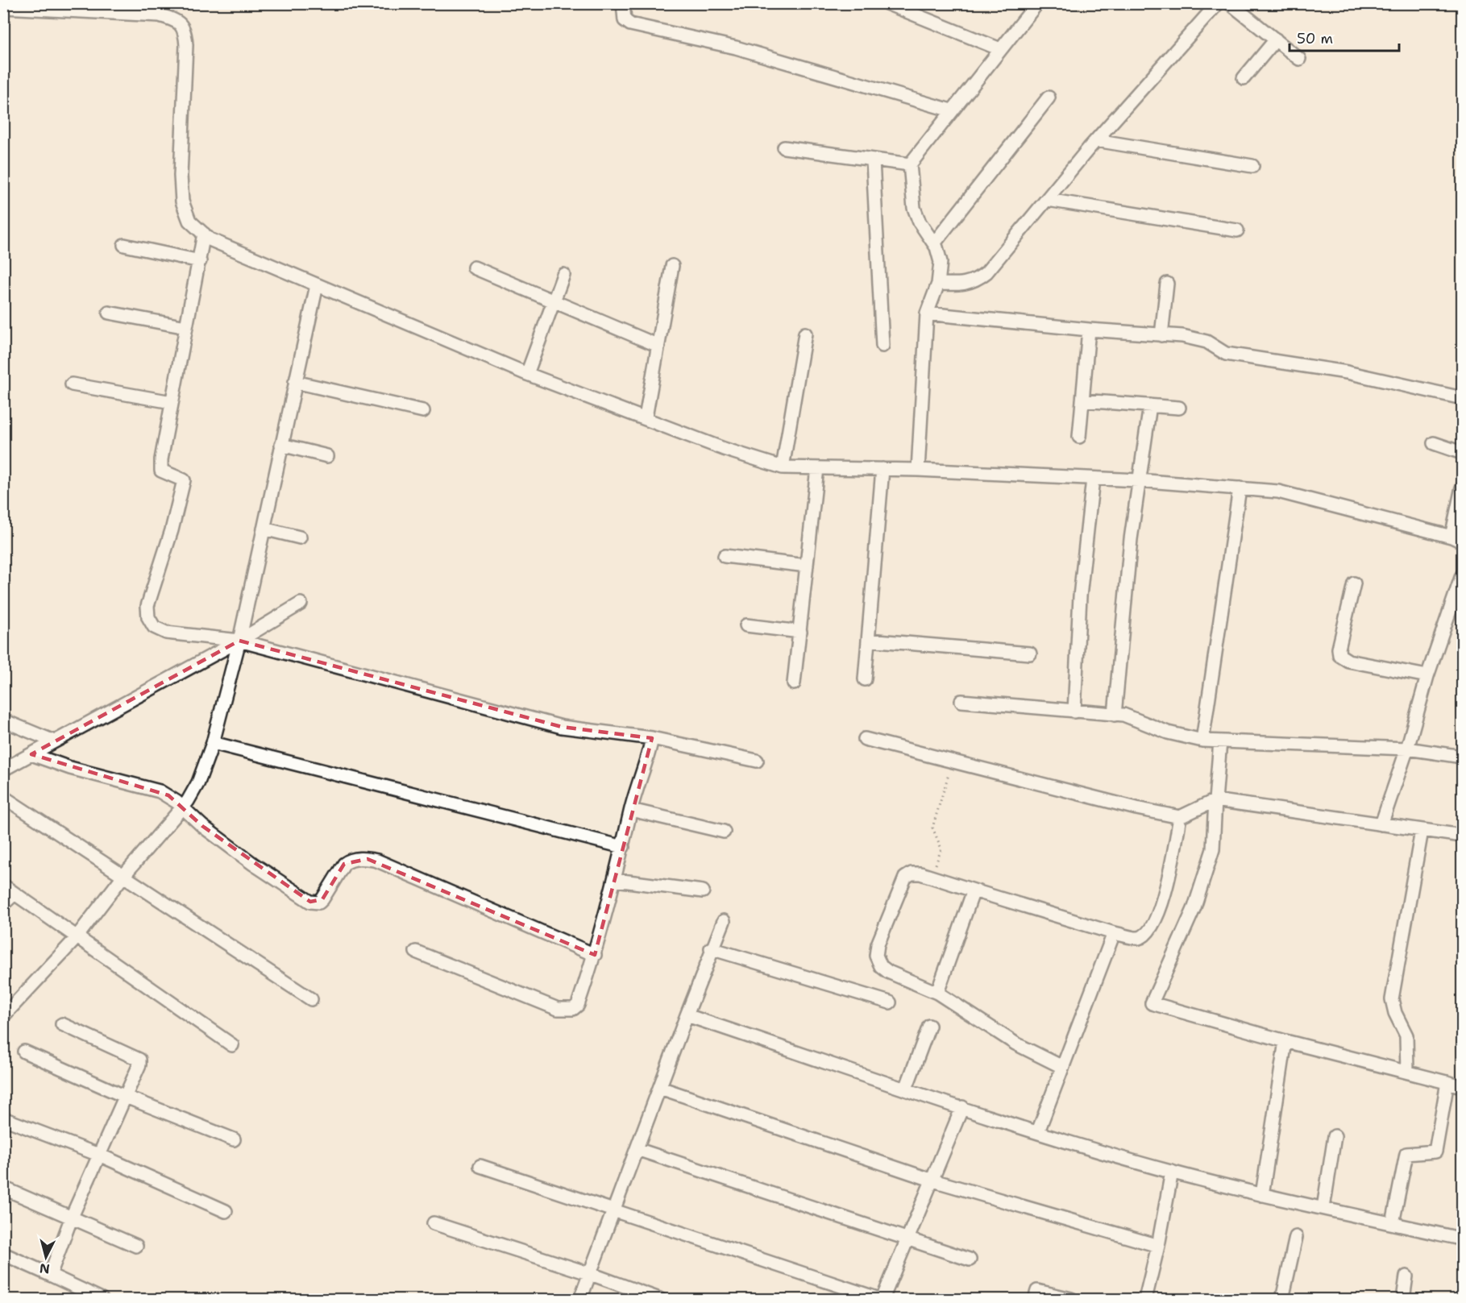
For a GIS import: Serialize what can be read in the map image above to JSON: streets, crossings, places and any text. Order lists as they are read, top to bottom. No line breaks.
{"scale_bar":"50 m","north":"bottom"}
